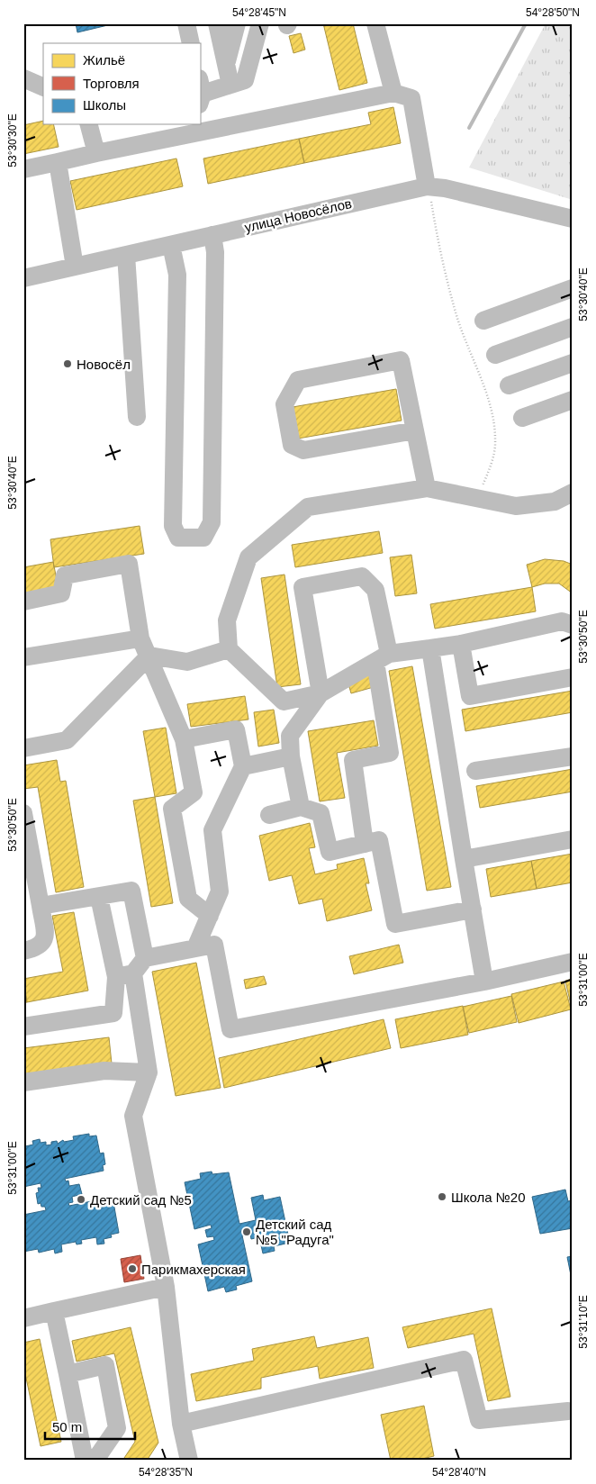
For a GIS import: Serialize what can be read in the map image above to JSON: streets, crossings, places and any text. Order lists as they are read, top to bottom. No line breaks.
{"streets":{"street":["улица Новосёлов"]},"places":["Новосёл","Школа №20","Детский сад №5","Детский сад №5 \"Радуга\"","Парикмахерская"],"legend":["Жильё","Торговля","Школы"],"scale_bar":"50 m","coordinates":["54°28'45\"N","54°28'50\"N","53°30'30\"E","53°30'40\"E","53°30'50\"E","53°31'00\"E","53°31'10\"E","54°28'35\"N","54°28'40\"N"]}
